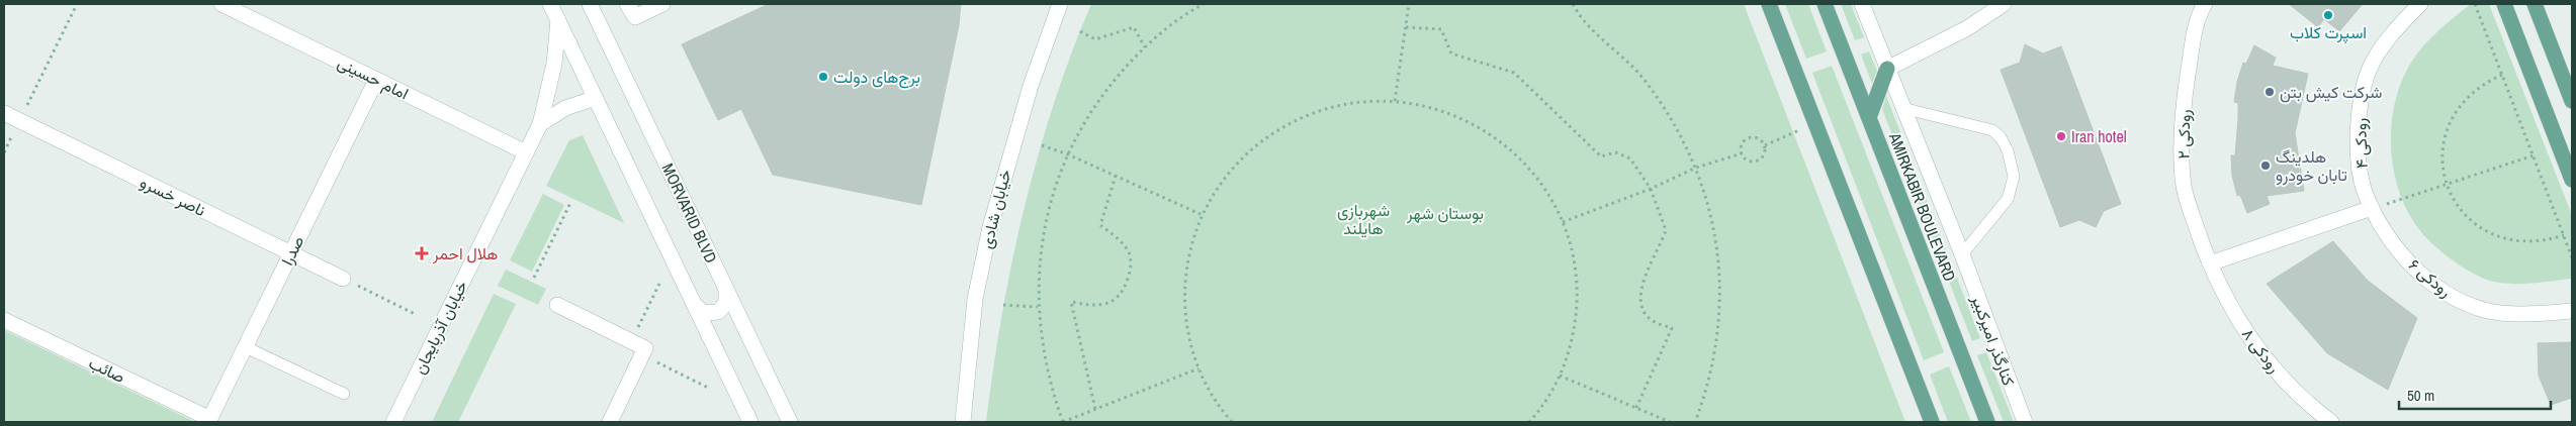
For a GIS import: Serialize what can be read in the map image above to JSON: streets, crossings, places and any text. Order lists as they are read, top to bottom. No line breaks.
{"streets":{"main road":["AMIRKABIR BOULEVARD"],"street":["امام حسینی","رودکی ۲","رودکی ۴","ناصر خسرو","خیابان شادی","MORVARID BLVD","صدرا","رودکی ۶","خیابان آذربایجان","کنارگذر امیرکبیر","رودکی ۸","صائب"]},"crossings":[["امام حسینی","صدرا"],["امام حسینی","خیابان آذربایجان"],["رودکی ۲","رودکی ۸"],["رودکی ۴","رودکی ۶"],["ناصر خسرو","صدرا"],["صدرا","صائب"]],"parks":["شهربازی هایلند","بوستان شهر"],"places":{"other":["اسپرت کلاب","برج‌های دولت","شرکت کیش بتن","Iran hotel","هلدینگ تابان خودرو"],"health":["هلال احمر"]},"scale_bar":"50 m"}
